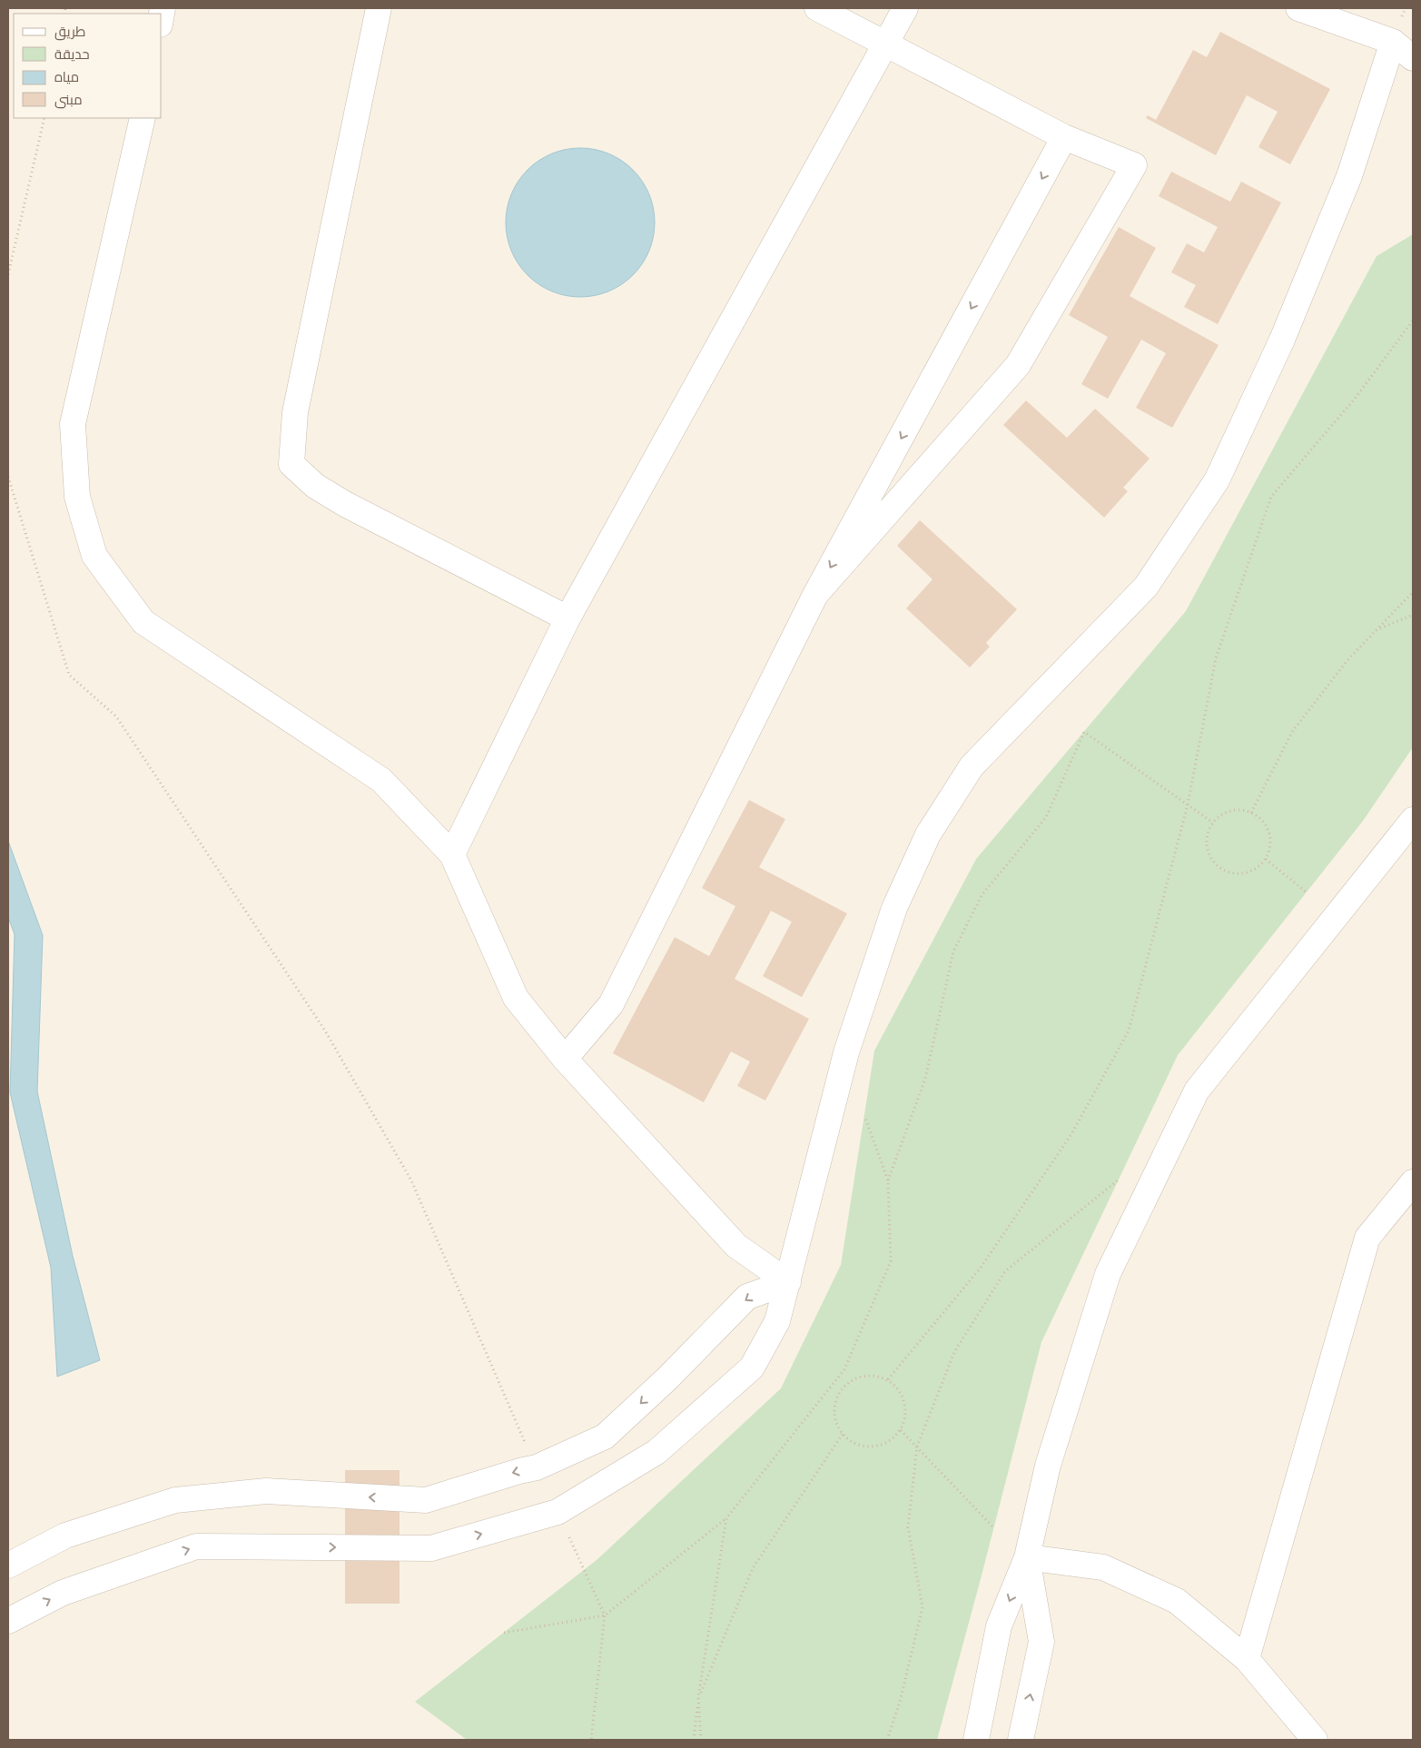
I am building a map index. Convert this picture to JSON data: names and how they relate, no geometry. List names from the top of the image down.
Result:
{
  "legend": [
    "طريق",
    "حديقة",
    "مياه",
    "مبنى"
  ]
}
